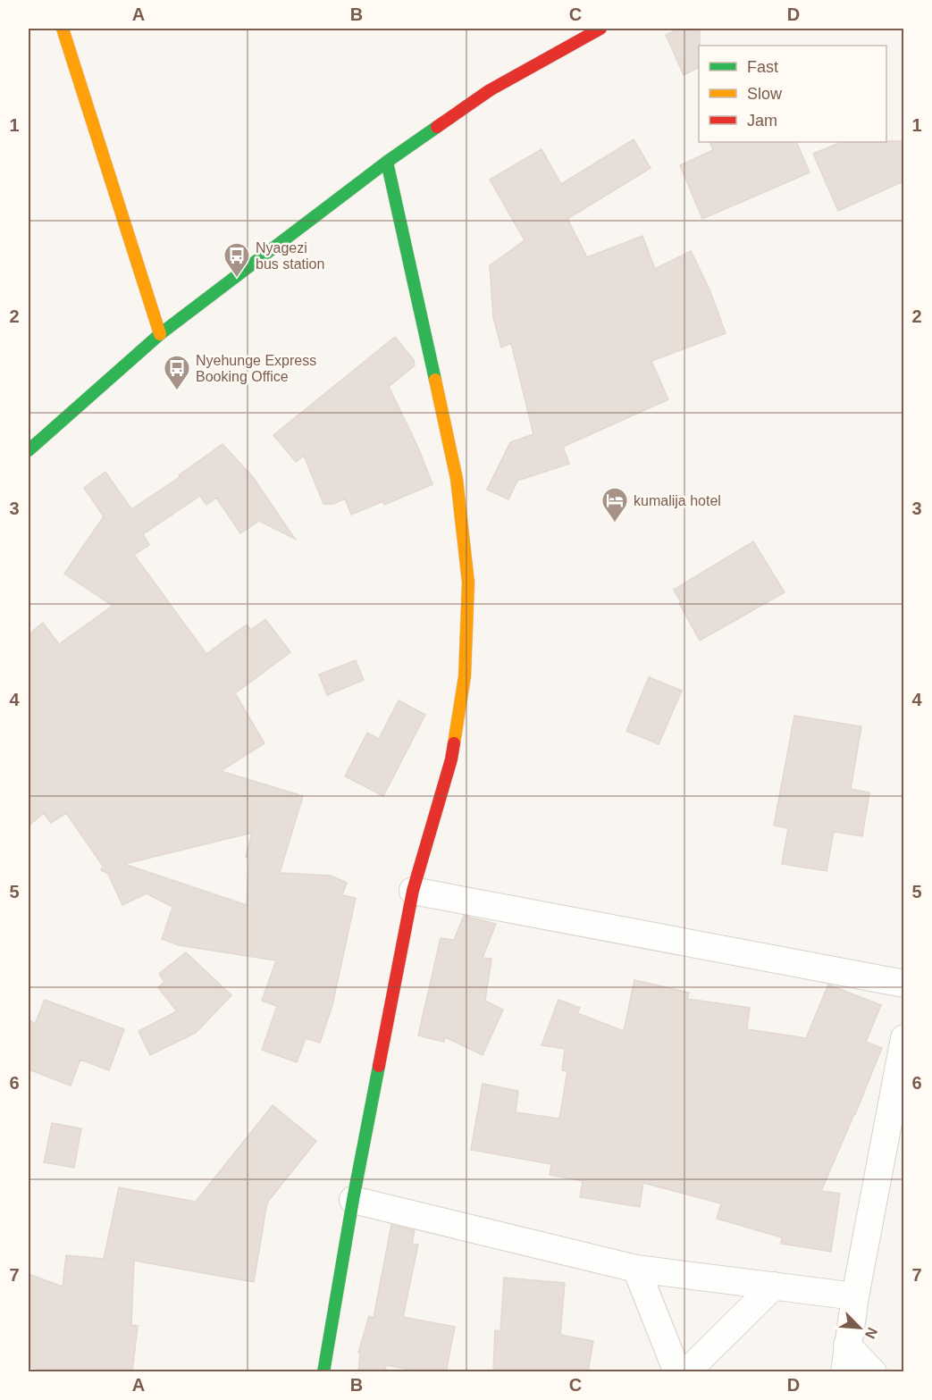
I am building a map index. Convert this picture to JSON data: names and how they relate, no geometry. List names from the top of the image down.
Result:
{
  "places": {
    "bus stop": ["Nyagezi bus station", "Nyehunge Express Booking Office"],
    "hotel": ["kumalija hotel"]
  },
  "legend": ["Fast", "Slow", "Jam"],
  "north": "bottom right",
  "grid": {
    "columns": [
      "A",
      "B",
      "C",
      "D"
    ],
    "rows": [
      "1",
      "2",
      "3",
      "4",
      "5",
      "6",
      "7"
    ]
  }
}
